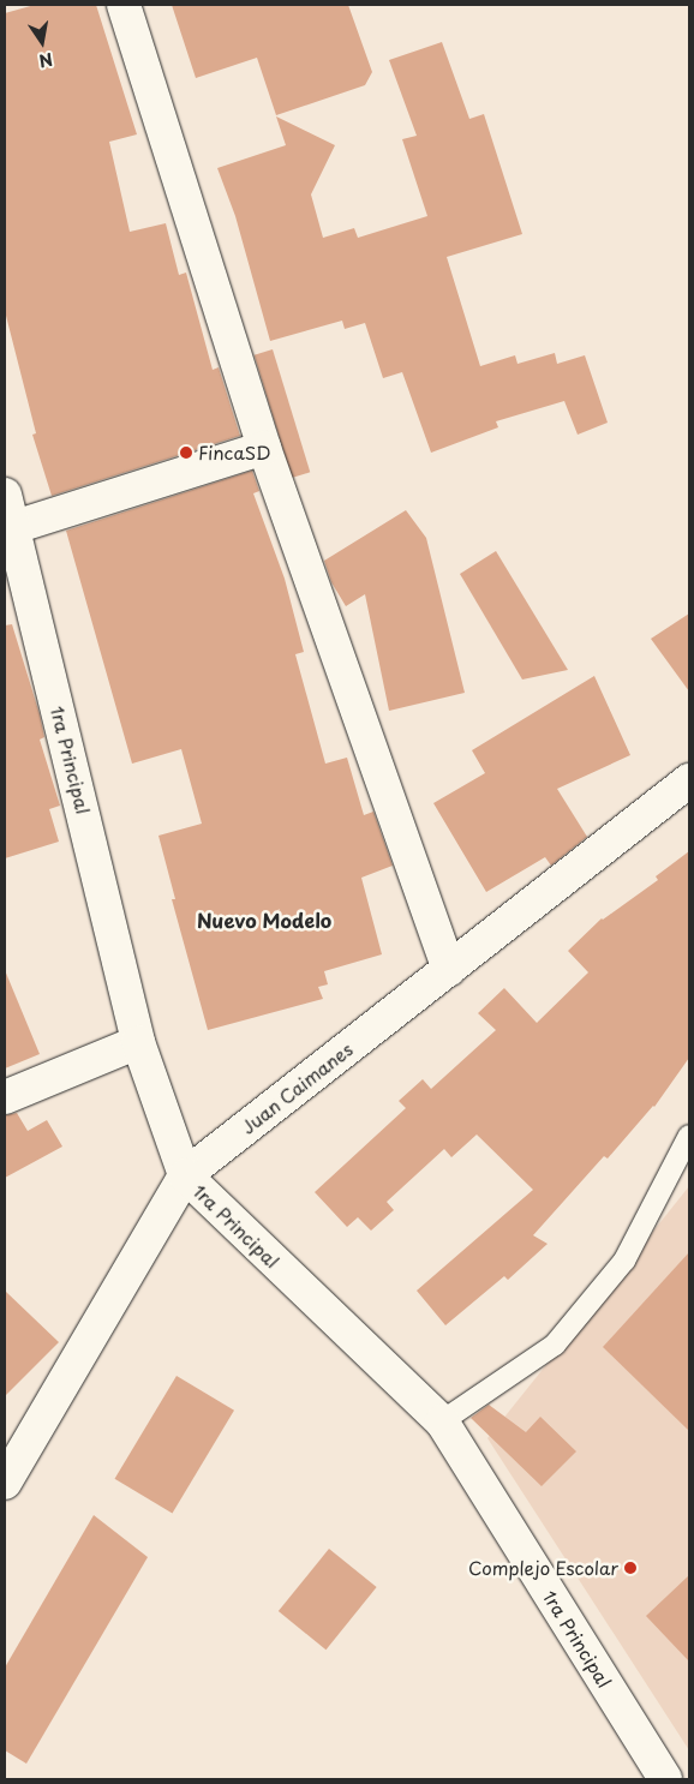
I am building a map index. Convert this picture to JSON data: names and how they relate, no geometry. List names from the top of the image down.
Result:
{
  "streets": {
    "street": ["1ra Principal", "Juan Caimanes"]
  },
  "crossings": [
    ["1ra Principal", "Juan Caimanes"]
  ],
  "districts": ["Nuevo Modelo"],
  "places": ["FincaSD", "Complejo Escolar"],
  "north": "bottom"
}
